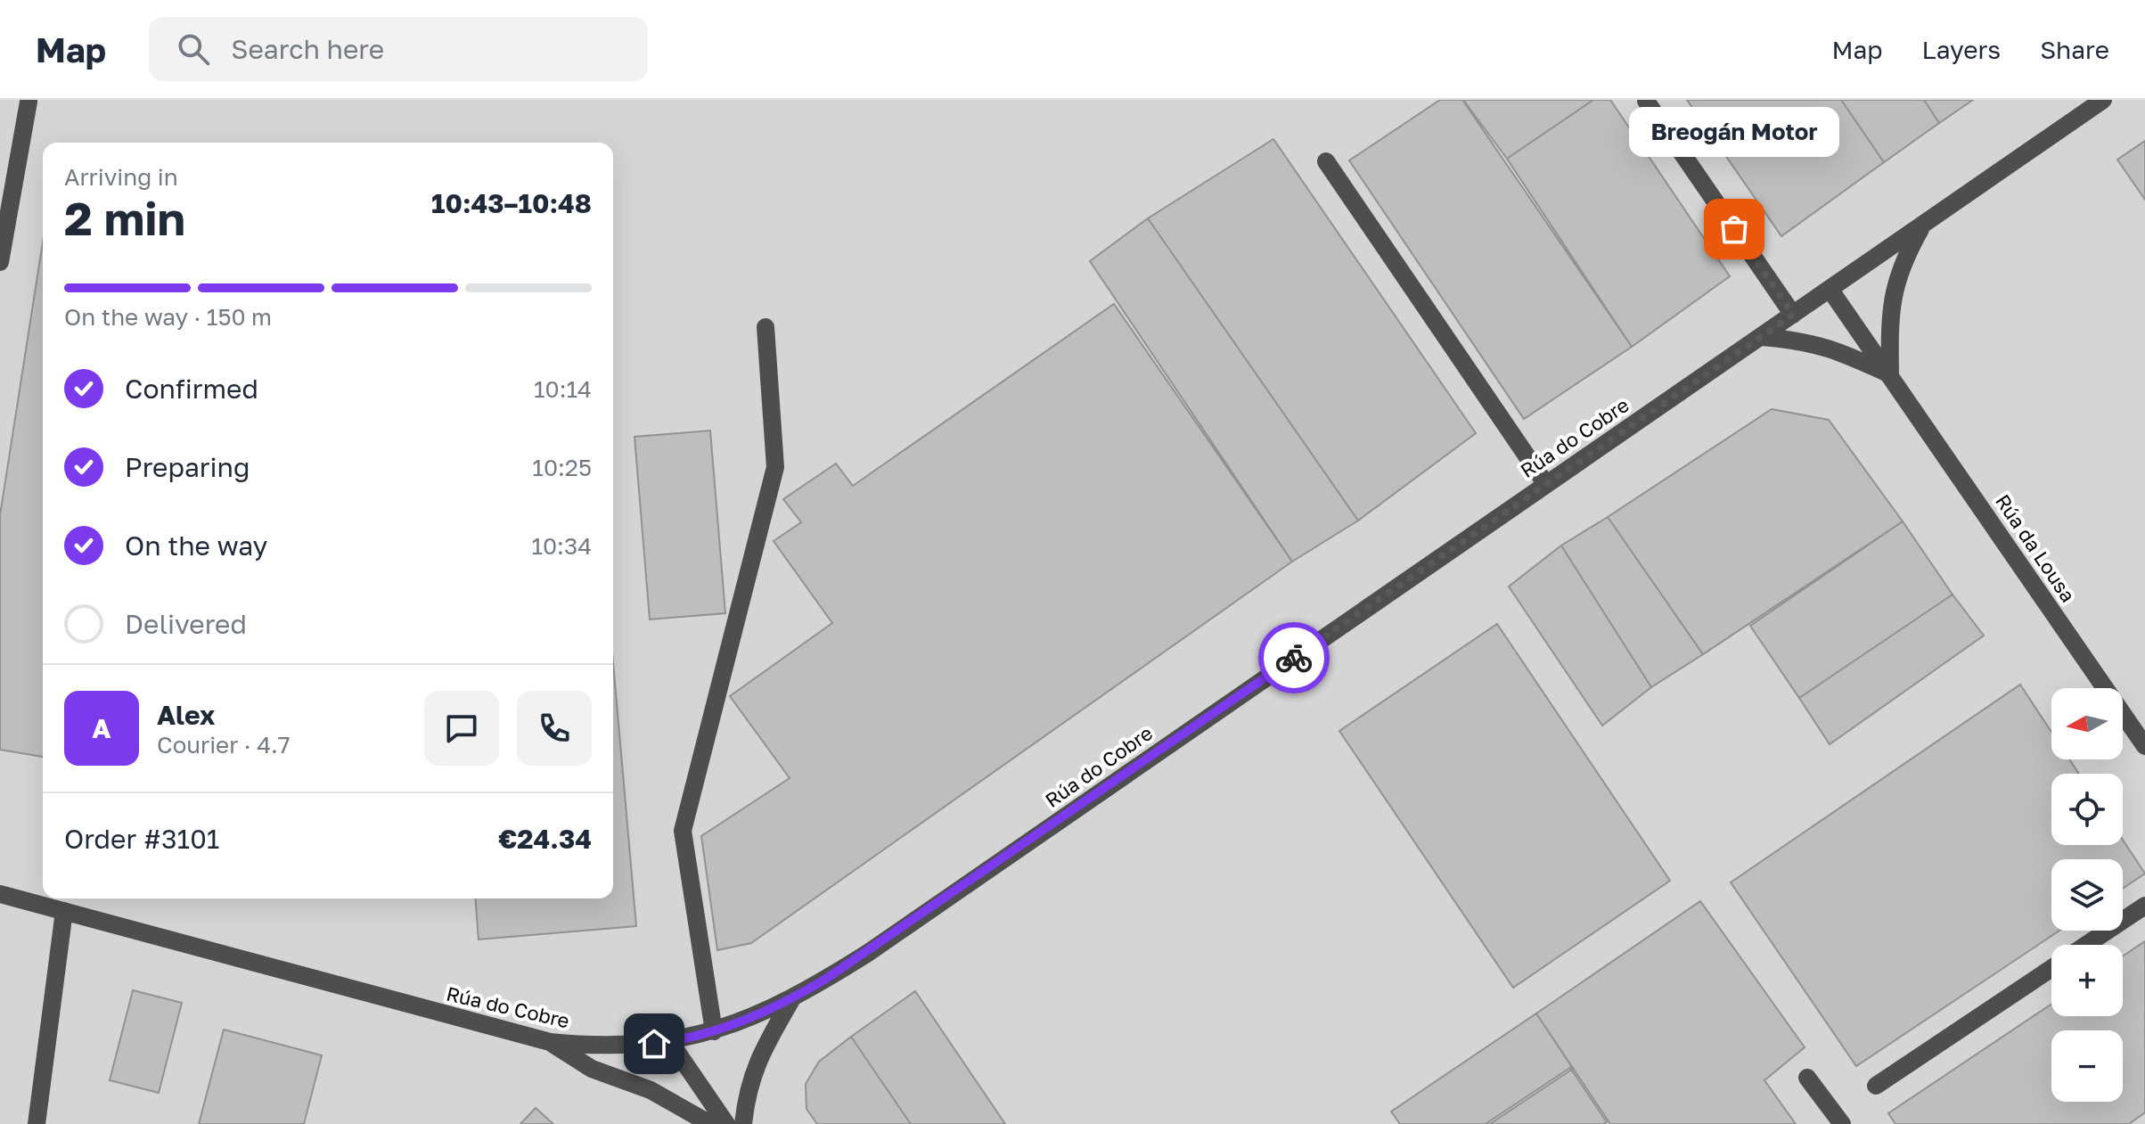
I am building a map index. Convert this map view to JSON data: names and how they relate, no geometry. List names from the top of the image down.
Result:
{
  "streets": {
    "street": ["Rúa do Cobre", "Rúa da Lousa"]
  },
  "crossings": [
    ["Rúa do Cobre", "Rúa da Lousa"]
  ],
  "places": ["Breogán Motor"],
  "north": "left",
  "page": {
    "header": "Map",
    "search": "Search here",
    "nav": ["Map", "Layers", "Share"],
    "bubble": "Breogán Motor",
    "heading": ["2 min", "Arriving in", "10:43–10:48"],
    "panel": [
      "Alex",
      "Courier · 4.7",
      "Order #3101",
      "€24.34"
    ],
    "bar": "On the way · 150 m",
    "list": [
      ["Confirmed", "10:14"],
      ["Preparing", "10:25"],
      ["On the way", "10:34"],
      "Delivered"
    ],
    "map_buttons": ["+", "−"],
    "round": "A"
  }
}
